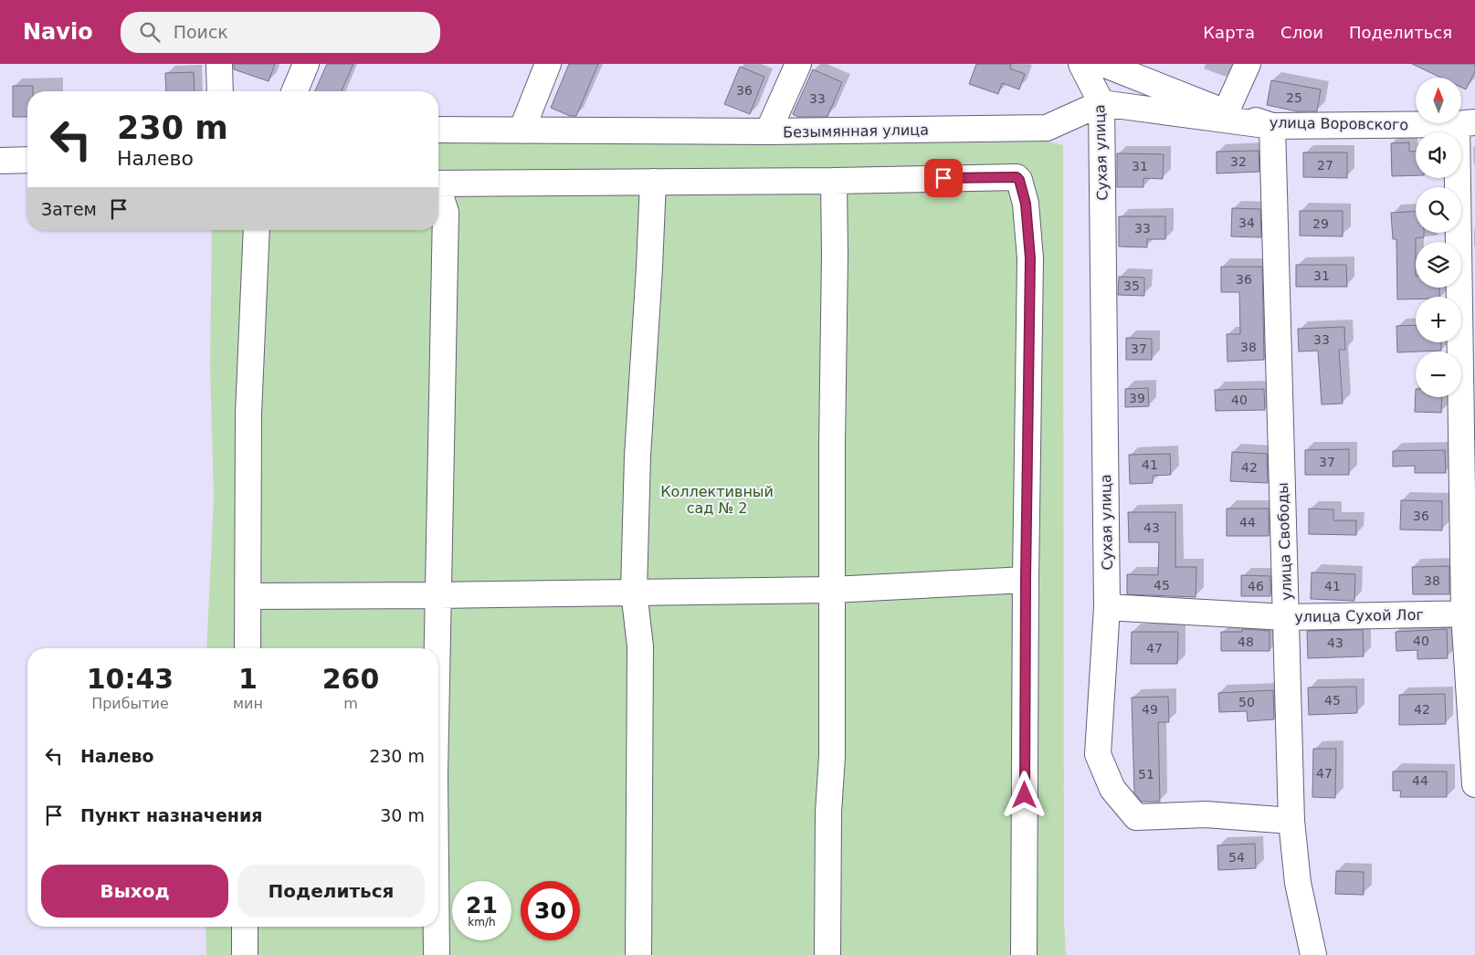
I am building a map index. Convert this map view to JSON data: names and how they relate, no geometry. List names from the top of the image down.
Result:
{
  "streets": {
    "street": [
      "улица Воровского",
      "Безымянная улица",
      "Сухая улица",
      "улица Свободы",
      "улица Сухой Лог"
    ]
  },
  "crossings": [
    ["улица Воровского", "улица Свободы"],
    ["Безымянная улица", "Сухая улица"],
    ["Сухая улица", "улица Свободы"],
    ["Сухая улица", "улица Сухой Лог"],
    ["улица Свободы", "улица Сухой Лог"]
  ],
  "parks": ["Коллективный сад № 2"],
  "house_numbers": [
    "36",
    "25",
    "33",
    "32",
    "27",
    "31",
    "34",
    "29",
    "33",
    "31",
    "36",
    "35",
    "33",
    "38",
    "37",
    "39",
    "40",
    "37",
    "41",
    "42",
    "36",
    "44",
    "43",
    "38",
    "45",
    "46",
    "41",
    "40",
    "48",
    "43",
    "47",
    "45",
    "50",
    "49",
    "42",
    "47",
    "51",
    "44",
    "54"
  ],
  "north": "top",
  "page": {
    "header": "Navio",
    "search": "Поиск",
    "nav": ["Карта", "Слои", "Поделиться"],
    "map_buttons": ["+", "−"],
    "turn": ["230 m", "Налево"],
    "then": "Затем",
    "eta": [
      "10:43",
      "Прибытие",
      "1",
      "мин",
      "260",
      "m"
    ],
    "list": [
      {
        "name": "Налево",
        "value": "230 m"
      },
      {
        "name": "Пункт назначения",
        "value": "30 m"
      }
    ],
    "buttons": ["Выход", "Поделиться"],
    "speed": "21 km/h",
    "limit": "30"
  }
}
